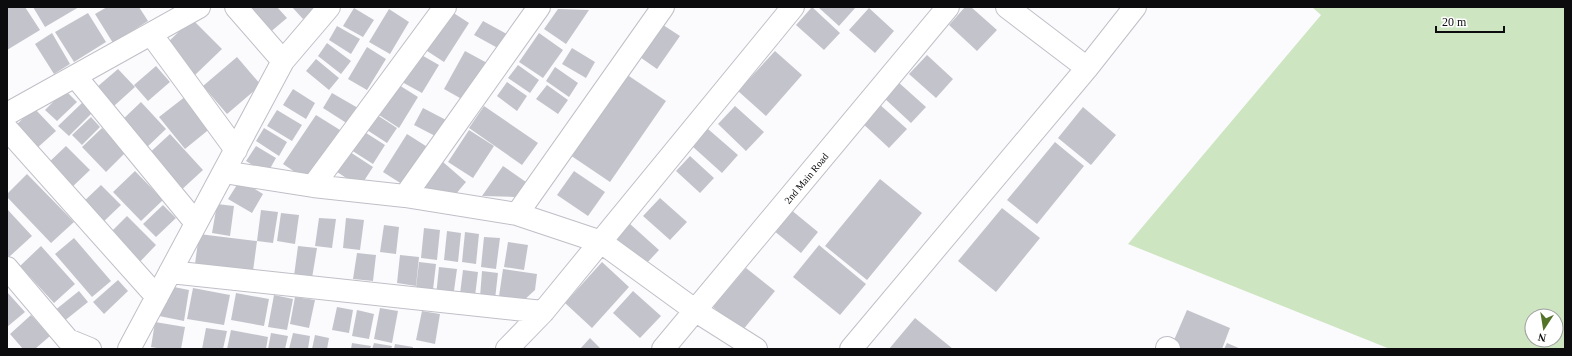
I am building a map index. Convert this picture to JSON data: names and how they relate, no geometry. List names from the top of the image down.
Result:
{
  "streets": {
    "street": ["2nd Main Road"]
  },
  "scale_bar": "20 m",
  "north": "bottom"
}
